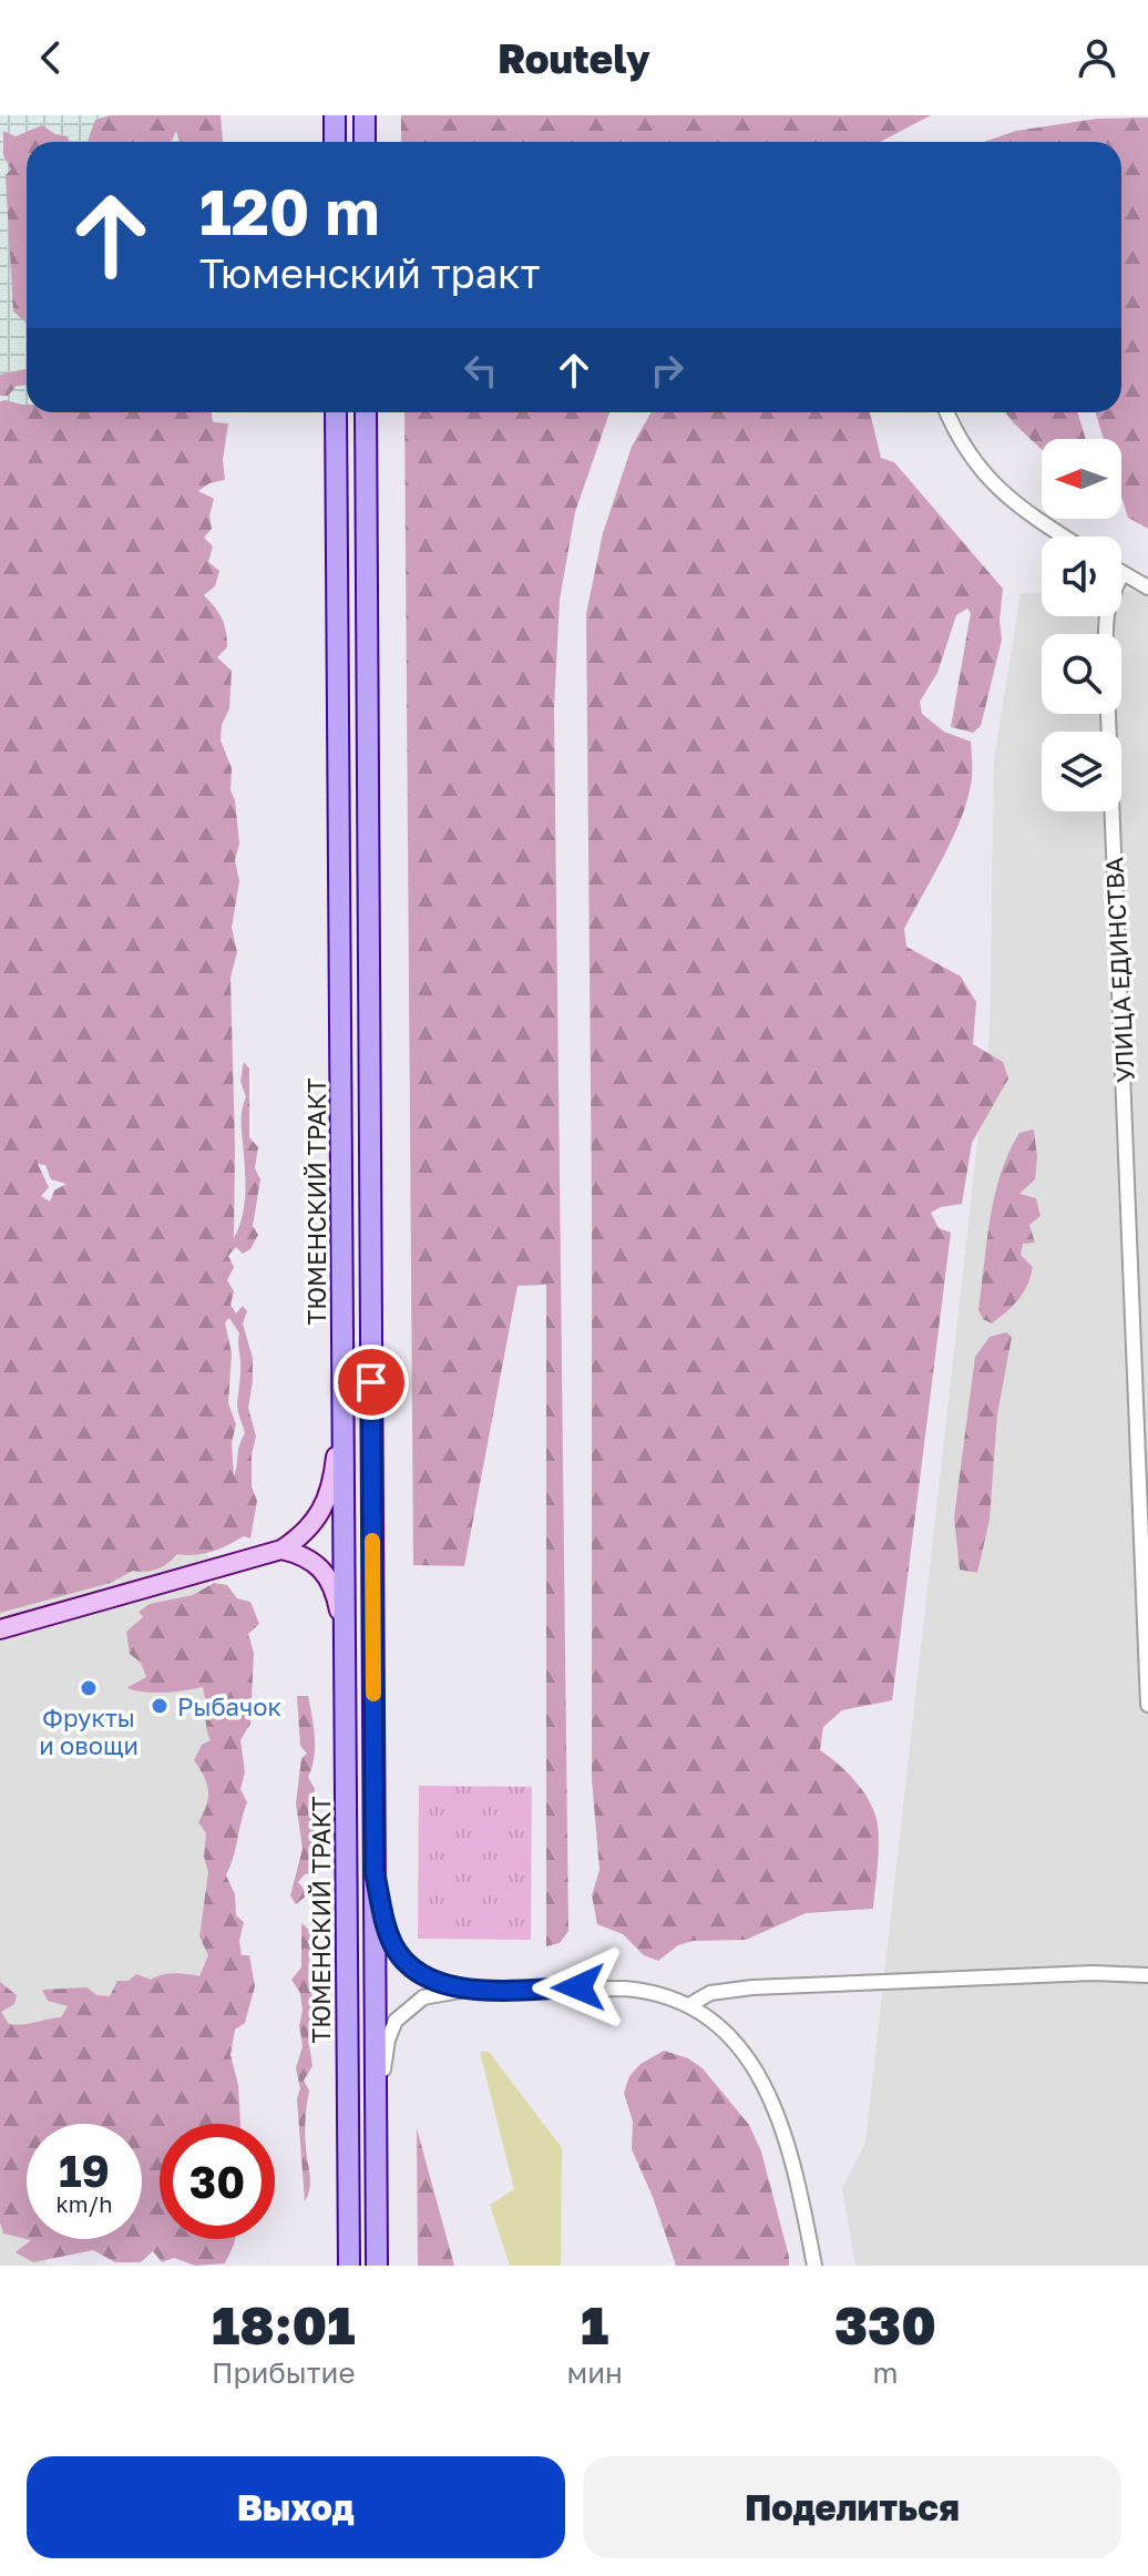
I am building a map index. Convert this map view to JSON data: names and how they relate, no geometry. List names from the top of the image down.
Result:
{
  "streets": {
    "main road": ["ТЮМЕНСКИЙ ТРАКТ"],
    "street": ["УЛИЦА ЕДИНСТВА"]
  },
  "places": ["Фрукты и овощи", "Рыбачок"],
  "north": "left",
  "page": {
    "header": "Routely",
    "turn": ["120 m", "Тюменский тракт"],
    "speed": "19 km/h",
    "limit": "30",
    "eta": [
      "18:01",
      "Прибытие",
      "1",
      "мин",
      "330",
      "m"
    ],
    "buttons": ["Выход", "Поделиться"]
  }
}
